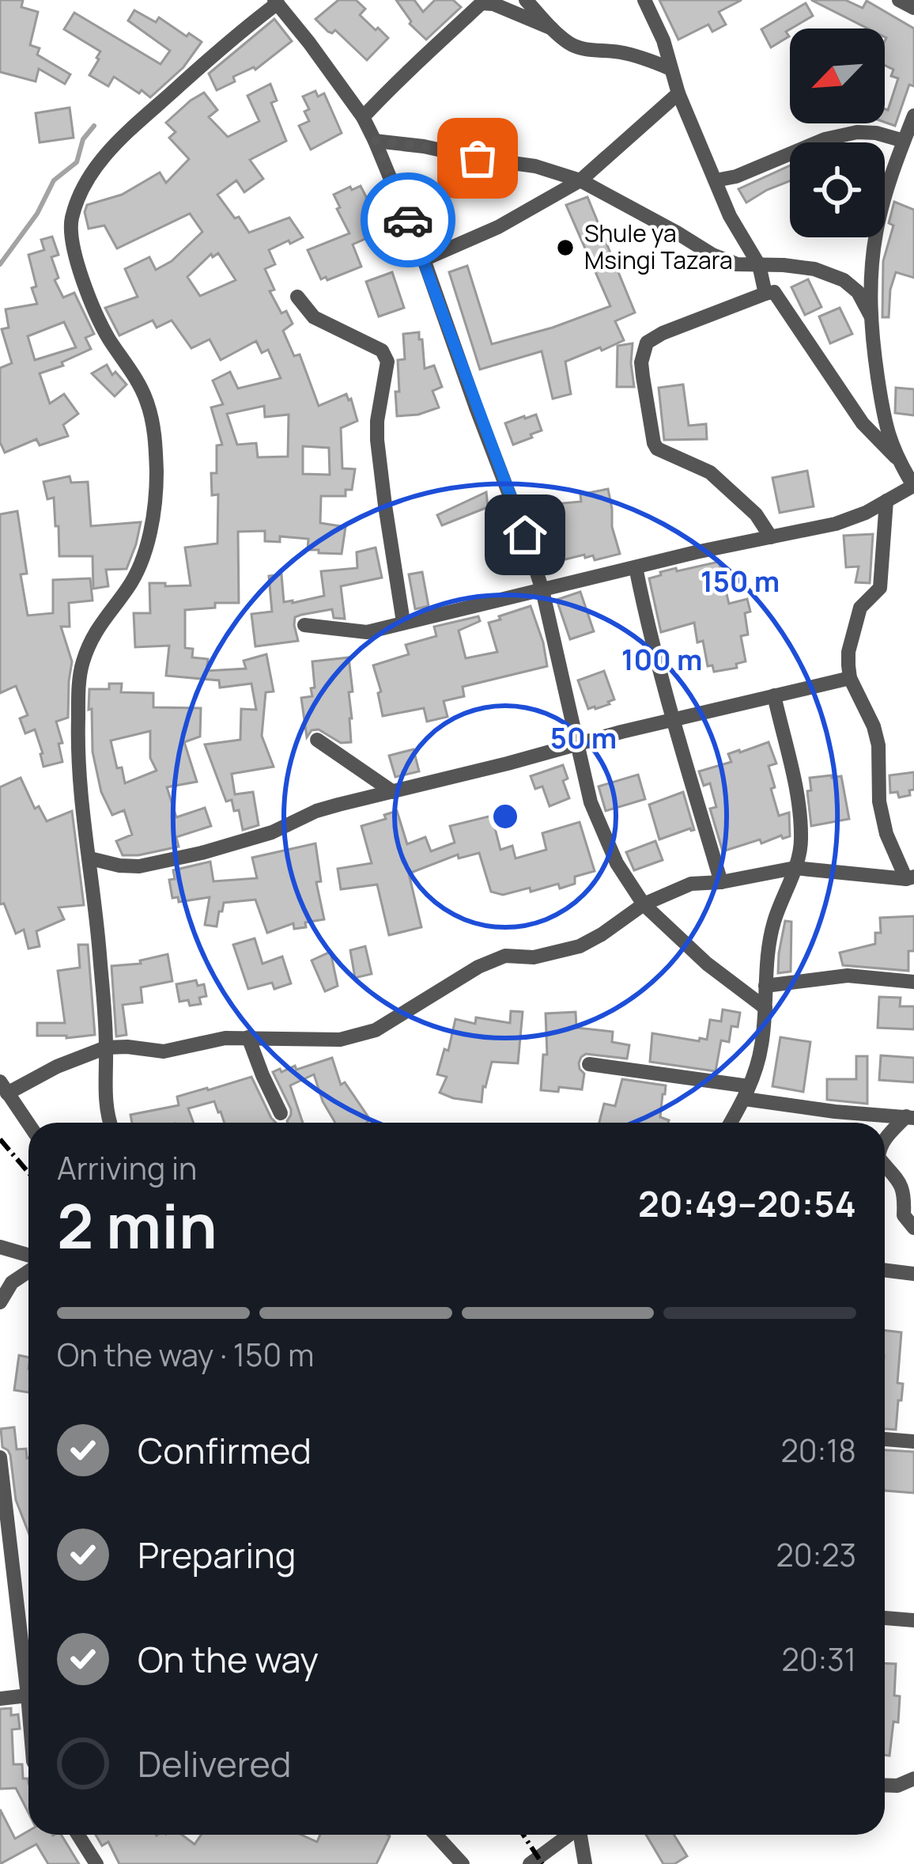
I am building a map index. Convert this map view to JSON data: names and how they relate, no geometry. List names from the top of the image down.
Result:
{
  "places": ["Shule ya Msingi Tazara"],
  "north": "bottom left",
  "page": {
    "heading": ["2 min", "Arriving in", "20:49–20:54"],
    "bar": "On the way · 150 m",
    "list": [
      ["Confirmed", "20:18"],
      ["Preparing", "20:23"],
      ["On the way", "20:31"],
      "Delivered"
    ]
  },
  "rings": ["150 m", "100 m", "50 m"]
}
